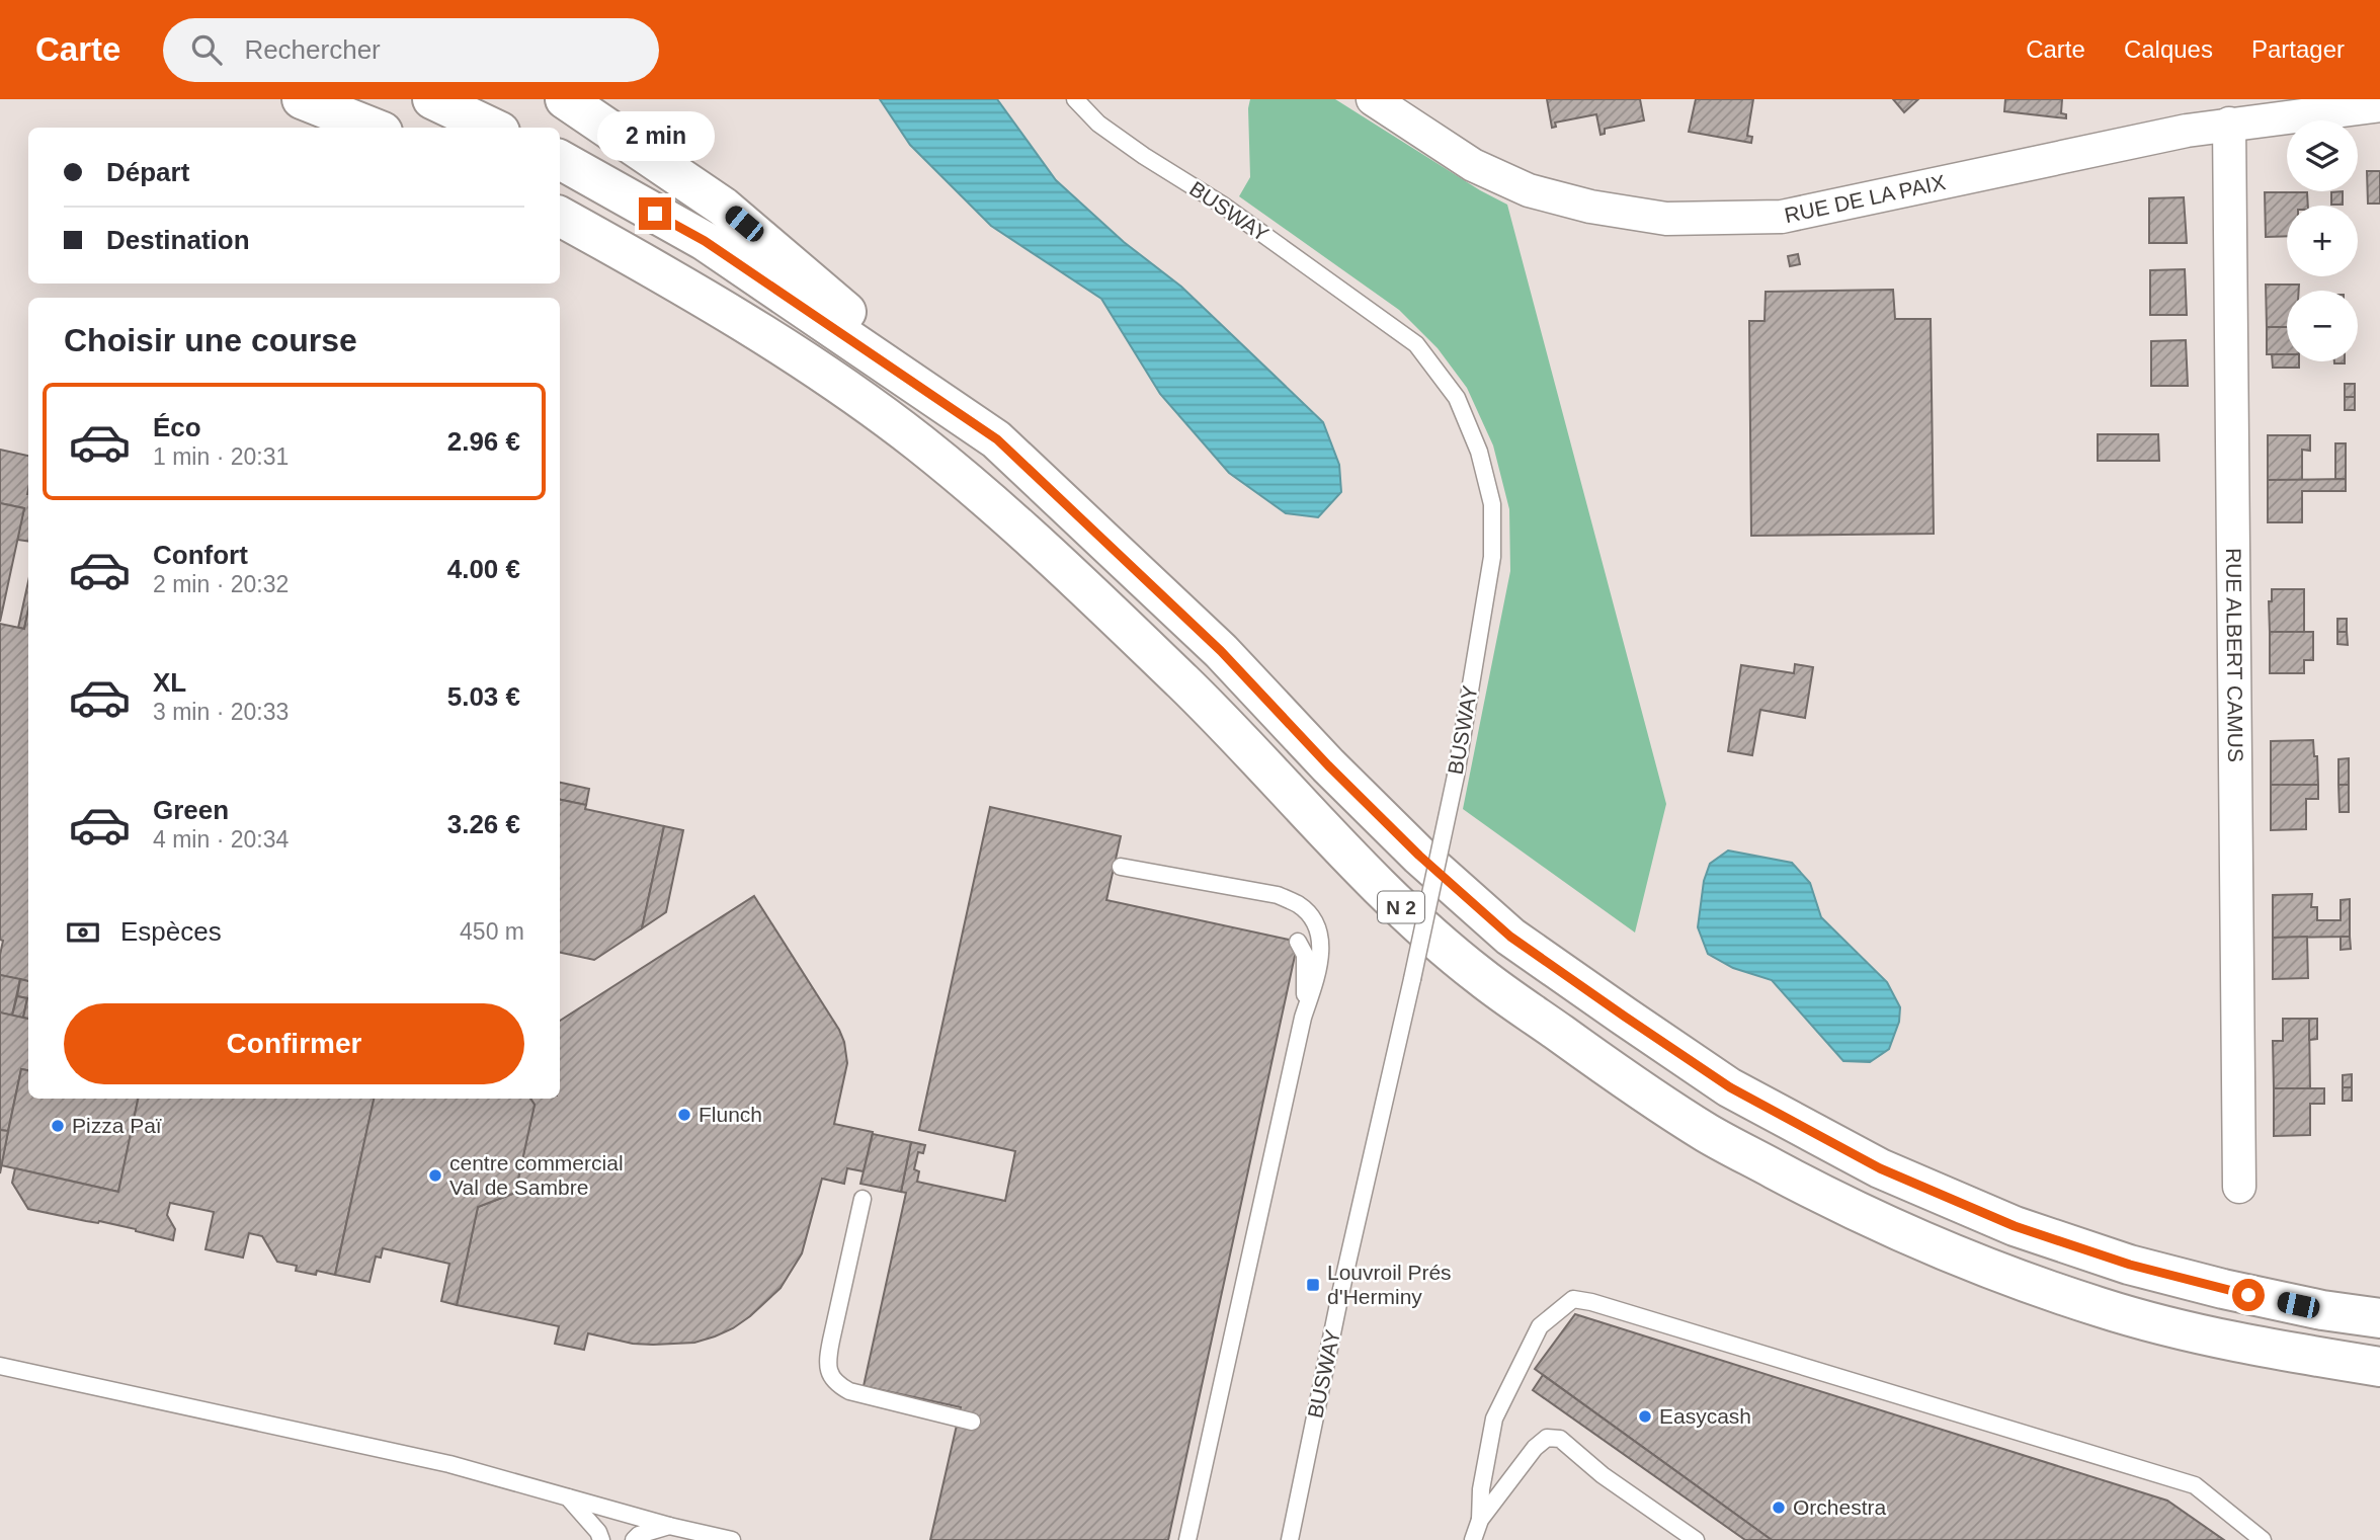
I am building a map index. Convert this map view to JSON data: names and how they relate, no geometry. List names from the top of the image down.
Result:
{
  "streets": {
    "highway": ["N 2"],
    "street": ["RUE DE LA PAIX", "RUE ALBERT CAMUS"],
    "lane": ["BUSWAY"]
  },
  "crossings": [
    ["RUE DE LA PAIX", "RUE ALBERT CAMUS"]
  ],
  "places": {
    "other": [
      "Flunch",
      "Pizza Paï",
      "centre commercial Val de Sambre",
      "Easycash",
      "Orchestra"
    ],
    "transit": ["Louvroil Prés d'Herminy"]
  },
  "page": {
    "header": "Carte",
    "search": "Rechercher",
    "nav": ["Carte", "Calques", "Partager"],
    "bubble": "2 min",
    "map_buttons": ["+", "−"],
    "banner": ["Départ", "Destination"],
    "heading": "Choisir une course",
    "list": [
      {
        "name": "Éco",
        "note": "1 min · 20:31",
        "value": "2.96 €"
      },
      {
        "name": "Confort",
        "note": "2 min · 20:32",
        "value": "4.00 €"
      },
      {
        "name": "XL",
        "note": "3 min · 20:33",
        "value": "5.03 €"
      },
      {
        "name": "Green",
        "note": "4 min · 20:34",
        "value": "3.26 €"
      }
    ],
    "pay": ["Espèces", "450 m"],
    "buttons": "Confirmer"
  }
}
